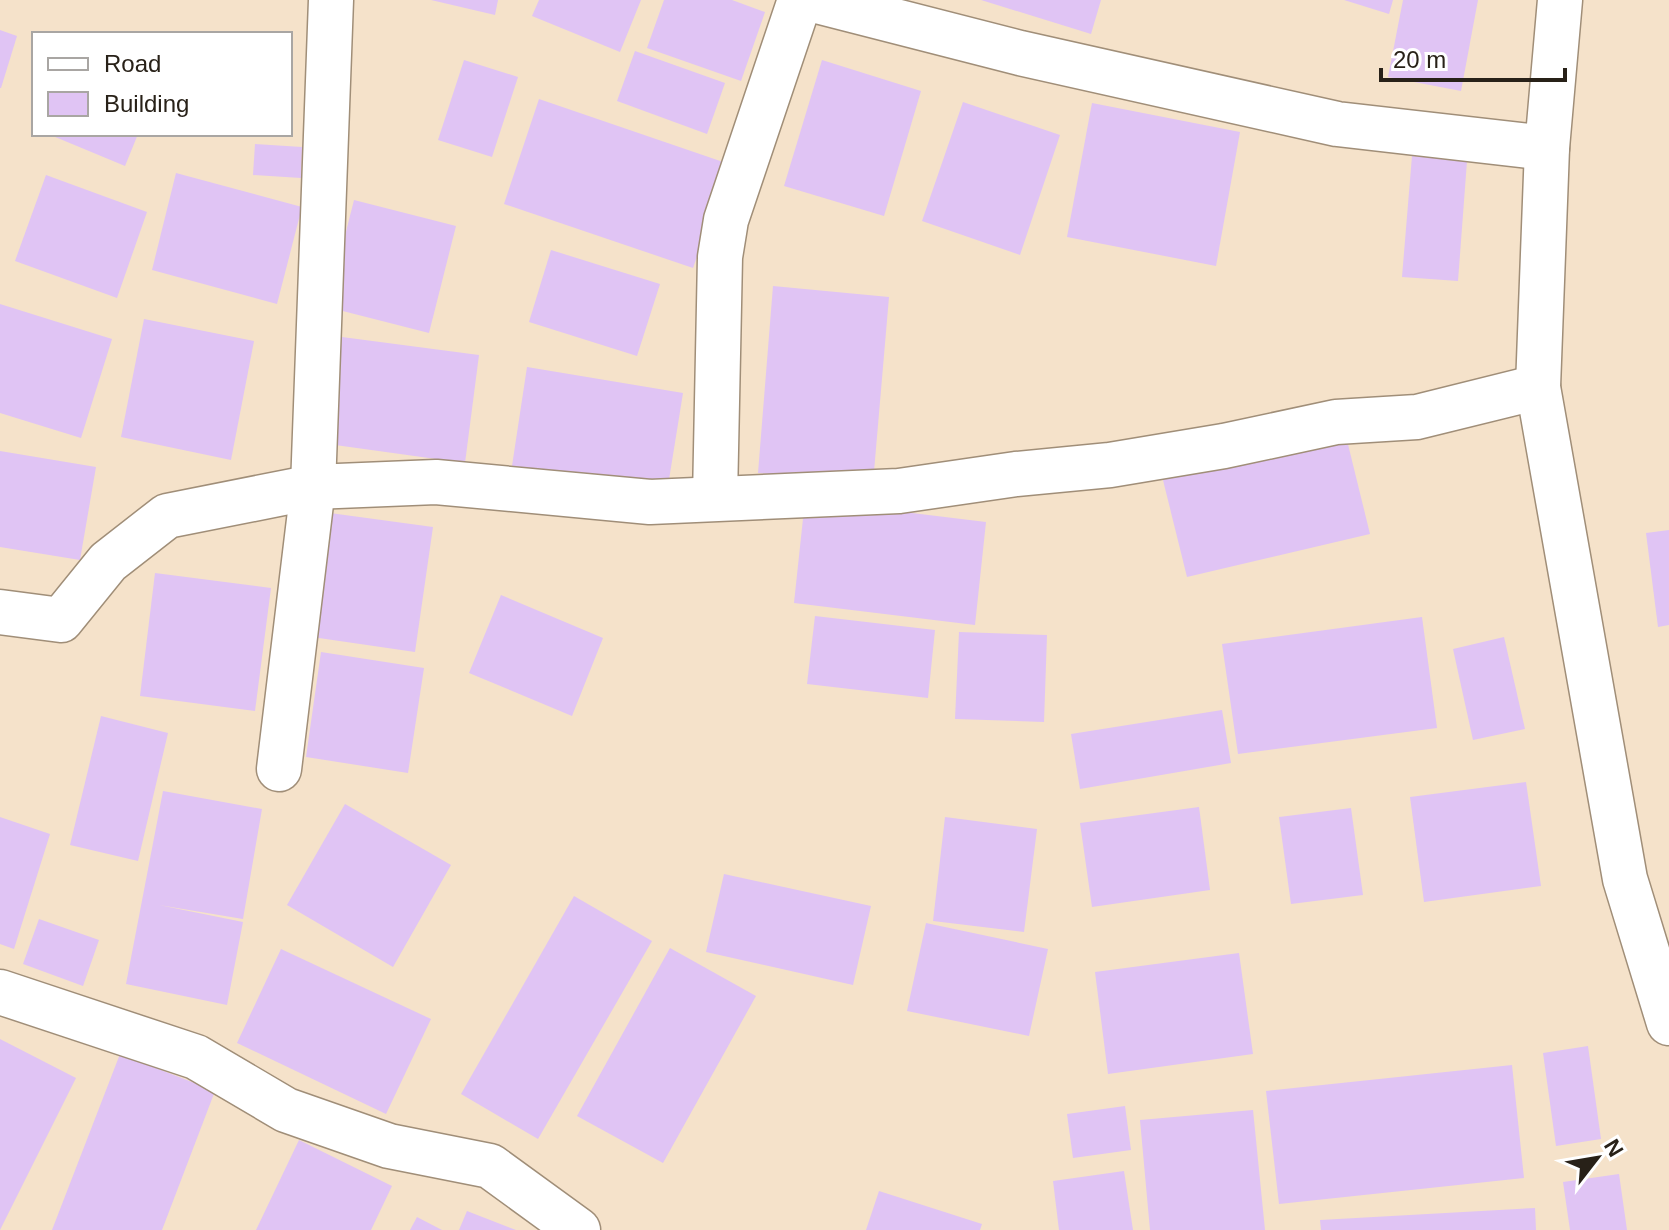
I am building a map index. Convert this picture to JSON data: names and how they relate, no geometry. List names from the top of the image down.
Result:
{
  "legend": ["Road", "Building"],
  "scale_bar": "20 m",
  "north": "top right"
}
